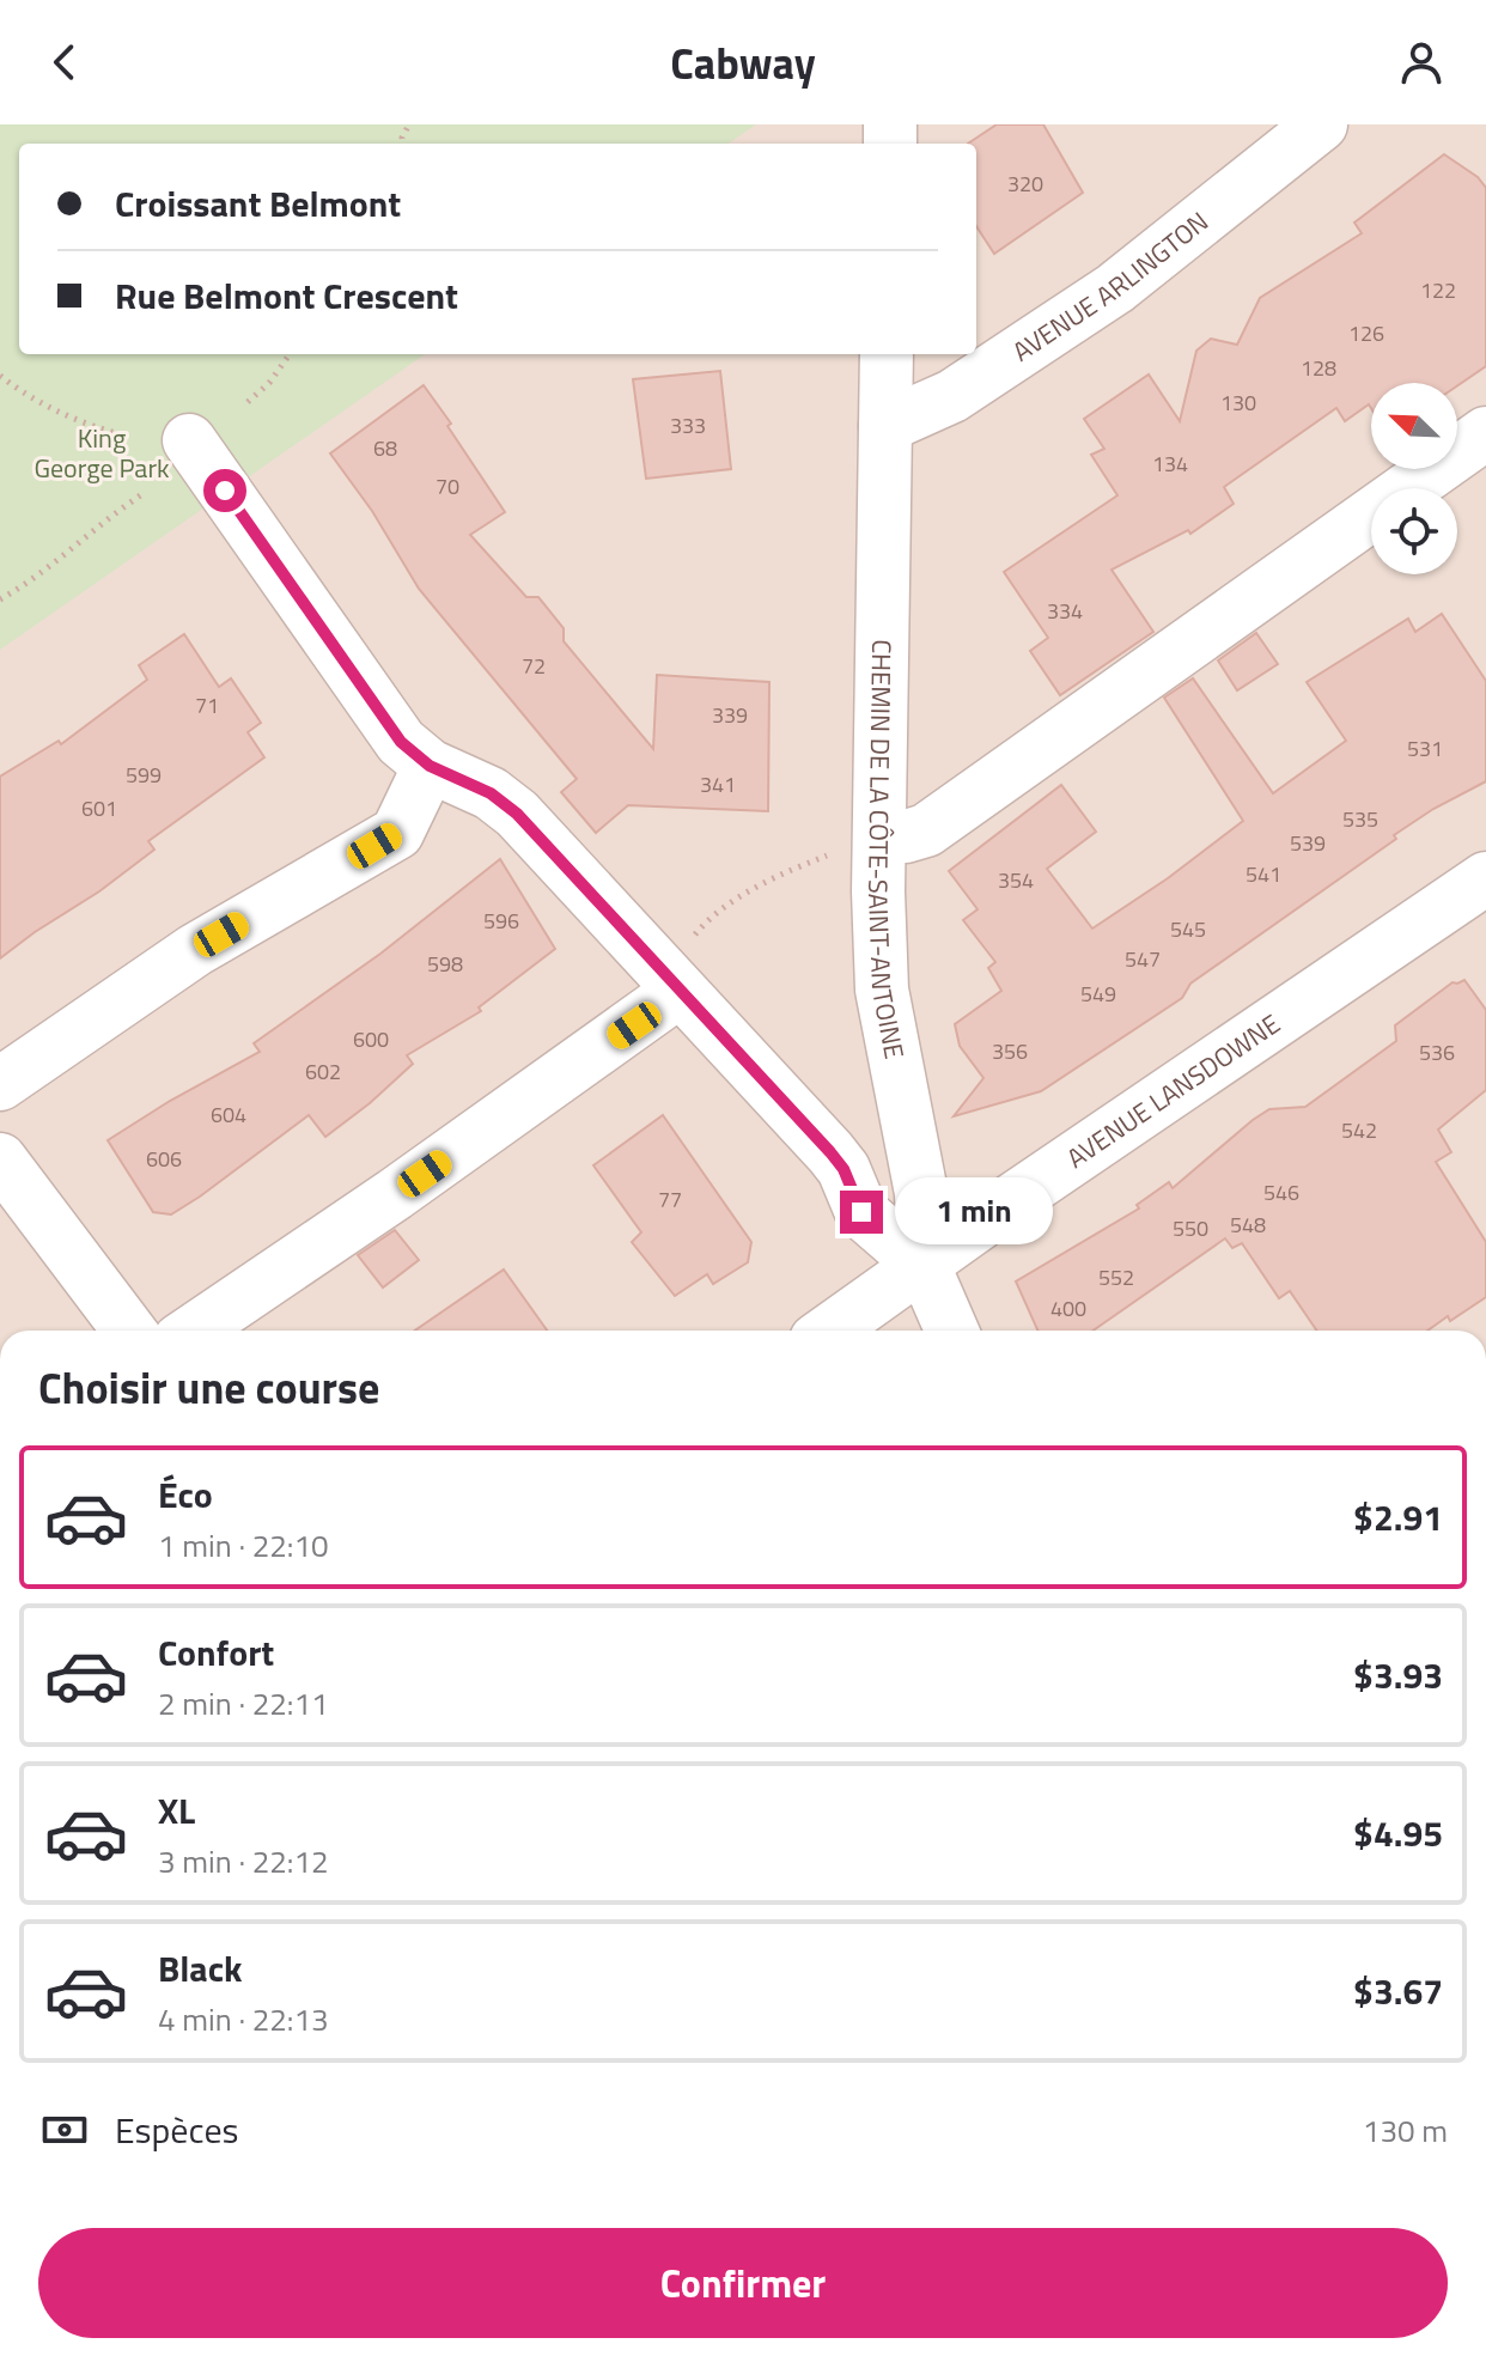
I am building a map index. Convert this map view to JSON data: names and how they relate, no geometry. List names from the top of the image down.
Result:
{
  "streets": {
    "street": ["AVENUE ARLINGTON", "CHEMIN DE LA CÔTE-SAINT-ANTOINE", "AVENUE LANSDOWNE"]
  },
  "crossings": [
    ["AVENUE ARLINGTON", "CHEMIN DE LA CÔTE-SAINT-ANTOINE"],
    ["CHEMIN DE LA CÔTE-SAINT-ANTOINE", "AVENUE LANSDOWNE"]
  ],
  "parks": ["King George Park"],
  "house_numbers": [
    "320",
    "122",
    "126",
    "128",
    "130",
    "333",
    "68",
    "134",
    "70",
    "334",
    "72",
    "71",
    "339",
    "531",
    "599",
    "341",
    "601",
    "535",
    "539",
    "541",
    "354",
    "596",
    "545",
    "547",
    "598",
    "549",
    "600",
    "356",
    "536",
    "602",
    "604",
    "542",
    "606",
    "546",
    "77",
    "548",
    "550",
    "552",
    "400"
  ],
  "north": "top left",
  "page": {
    "header": "Cabway",
    "banner": ["Croissant Belmont", "Rue Belmont Crescent"],
    "bubble": "1 min",
    "heading": "Choisir une course",
    "list": [
      {
        "name": "Éco",
        "note": "1 min · 22:10",
        "value": "$2.91"
      },
      {
        "name": "Confort",
        "note": "2 min · 22:11",
        "value": "$3.93"
      },
      {
        "name": "XL",
        "note": "3 min · 22:12",
        "value": "$4.95"
      },
      {
        "name": "Black",
        "note": "4 min · 22:13",
        "value": "$3.67"
      }
    ],
    "pay": ["Espèces", "130 m"],
    "buttons": "Confirmer"
  }
}
